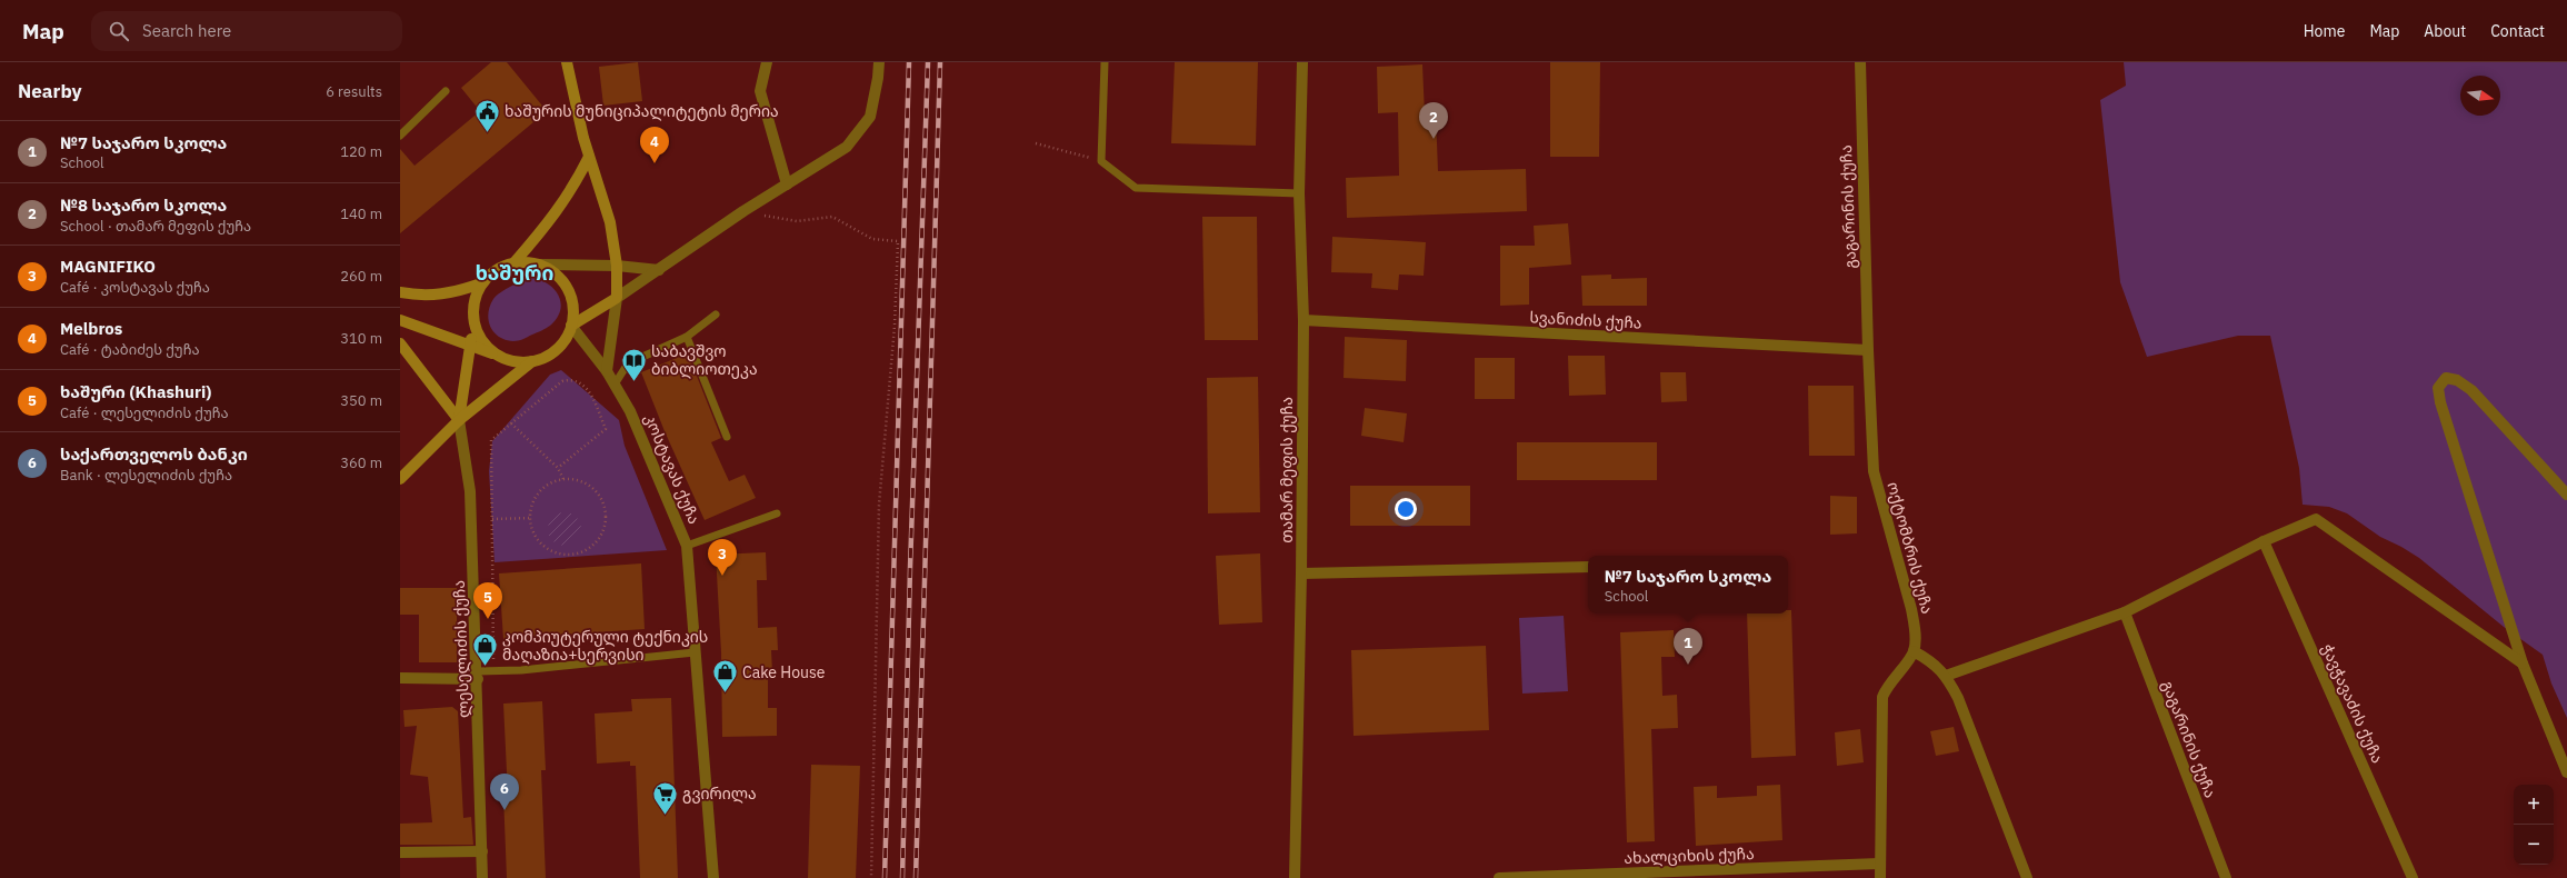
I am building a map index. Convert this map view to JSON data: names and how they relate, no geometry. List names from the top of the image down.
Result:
{
  "streets": {
    "street": [
      "გაგარინის ქუჩა",
      "სვანიძის ქუჩა",
      "კოსტავას ქუჩა",
      "თამარ მეფის ქუჩა",
      "ოქტომბრის ქუჩა",
      "ლესელიძის ქუჩა",
      "ჭავჭავაძის ქუჩა",
      "ახალციხის ქუჩა"
    ]
  },
  "crossings": [
    ["გაგარინის ქუჩა", "სვანიძის ქუჩა"],
    ["გაგარინის ქუჩა", "ოქტომბრის ქუჩა"],
    ["სვანიძის ქუჩა", "თამარ მეფის ქუჩა"],
    ["სვანიძის ქუჩა", "ოქტომბრის ქუჩა"]
  ],
  "districts": ["ხაშური"],
  "places": {
    "public building": ["ხაშურის მუნიციპალიტეტის მერია"],
    "library": ["საბავშვო ბიბლიოთეკა"],
    "shop": ["კომპიუტერული ტექნიკის მაღაზია+სერვისი", "Cake House"],
    "supermarket": ["გვირილა"]
  },
  "north": "right",
  "page": {
    "header": "Map",
    "search": "Search here",
    "nav": [
      "Home",
      "Map",
      "About",
      "Contact"
    ],
    "heading": ["Nearby", "6 results"],
    "pins": [
      "2",
      "4",
      "3",
      "5",
      "1",
      "6"
    ],
    "list": [
      {
        "mark": "1",
        "name": "№7 საჯარო სკოლა",
        "note": "School",
        "value": "120 m"
      },
      {
        "mark": "2",
        "name": "№8 საჯარო სკოლა",
        "note": "School · თამარ მეფის ქუჩა",
        "value": "140 m"
      },
      {
        "mark": "3",
        "name": "MAGNIFIKO",
        "note": "Café · კოსტავას ქუჩა",
        "value": "260 m"
      },
      {
        "mark": "4",
        "name": "Melbros",
        "note": "Café · ტაბიძეს ქუჩა",
        "value": "310 m"
      },
      {
        "mark": "5",
        "name": "ხაშური (Khashuri)",
        "note": "Café · ლესელიძის ქუჩა",
        "value": "350 m"
      },
      {
        "mark": "6",
        "name": "საქართველოს ბანკი",
        "note": "Bank · ლესელიძის ქუჩა",
        "value": "360 m"
      }
    ],
    "popup": ["№7 საჯარო სკოლა", "School"],
    "map_buttons": ["+", "−"]
  }
}
